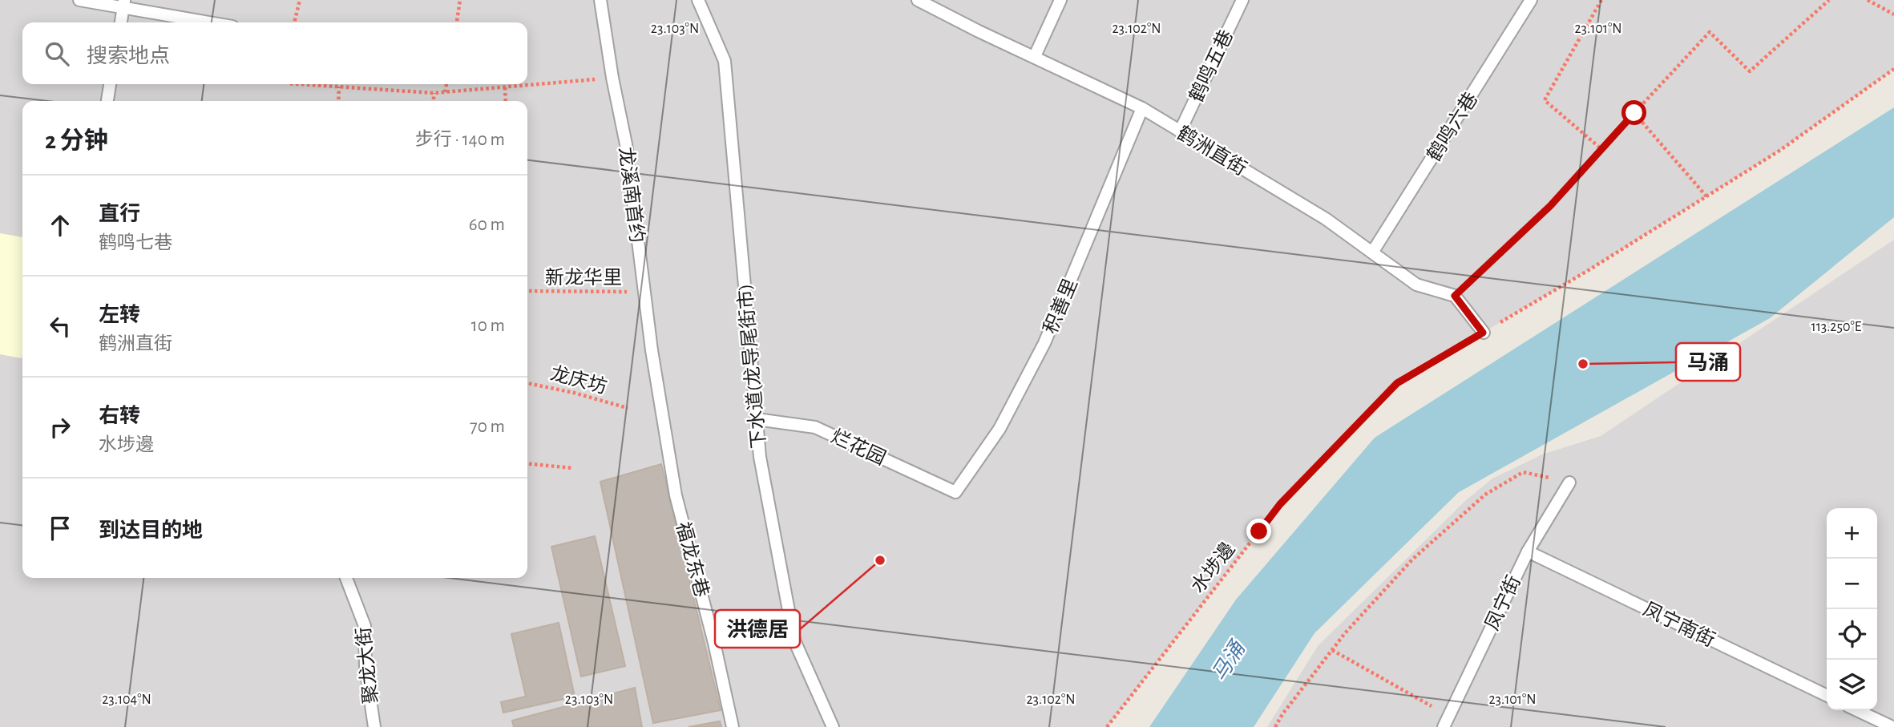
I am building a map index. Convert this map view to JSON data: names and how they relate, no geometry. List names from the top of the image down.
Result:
{
  "streets": {
    "lane": [
      "鹤鸣五巷",
      "鹤鸣六巷",
      "鹤洲直街",
      "龙溪南首约",
      "积善里",
      "下水道(龙导尾街市)",
      "烂花园",
      "福龙东巷",
      "凤宁街",
      "凤宁南街",
      "聚龙大街"
    ],
    "path": ["新龙华里", "龙庆坊", "水埗邊"]
  },
  "crossings": [
    ["鹤鸣五巷", "鹤洲直街"],
    ["鹤鸣六巷", "鹤洲直街"],
    ["鹤洲直街", "积善里"],
    ["龙溪南首约", "新龙华里"],
    ["龙溪南首约", "福龙东巷"],
    ["积善里", "烂花园"],
    ["下水道(龙导尾街市)", "烂花园"],
    ["凤宁街", "凤宁南街"]
  ],
  "water": ["马涌"],
  "places": ["马涌", "洪德居"],
  "page": {
    "search": "搜索地点",
    "heading": ["2 分钟", "步行 · 140 m"],
    "list": [
      ["直行", "鹤鸣七巷", "60 m"],
      ["左转", "鹤洲直街", "10 m"],
      ["右转", "水埗邊", "70 m"],
      "到达目的地"
    ],
    "map_buttons": ["+", "−"]
  },
  "coordinates": [
    "23.103°N",
    "23.102°N",
    "23.101°N",
    "113.250°E",
    "23.104°N"
  ]
}
